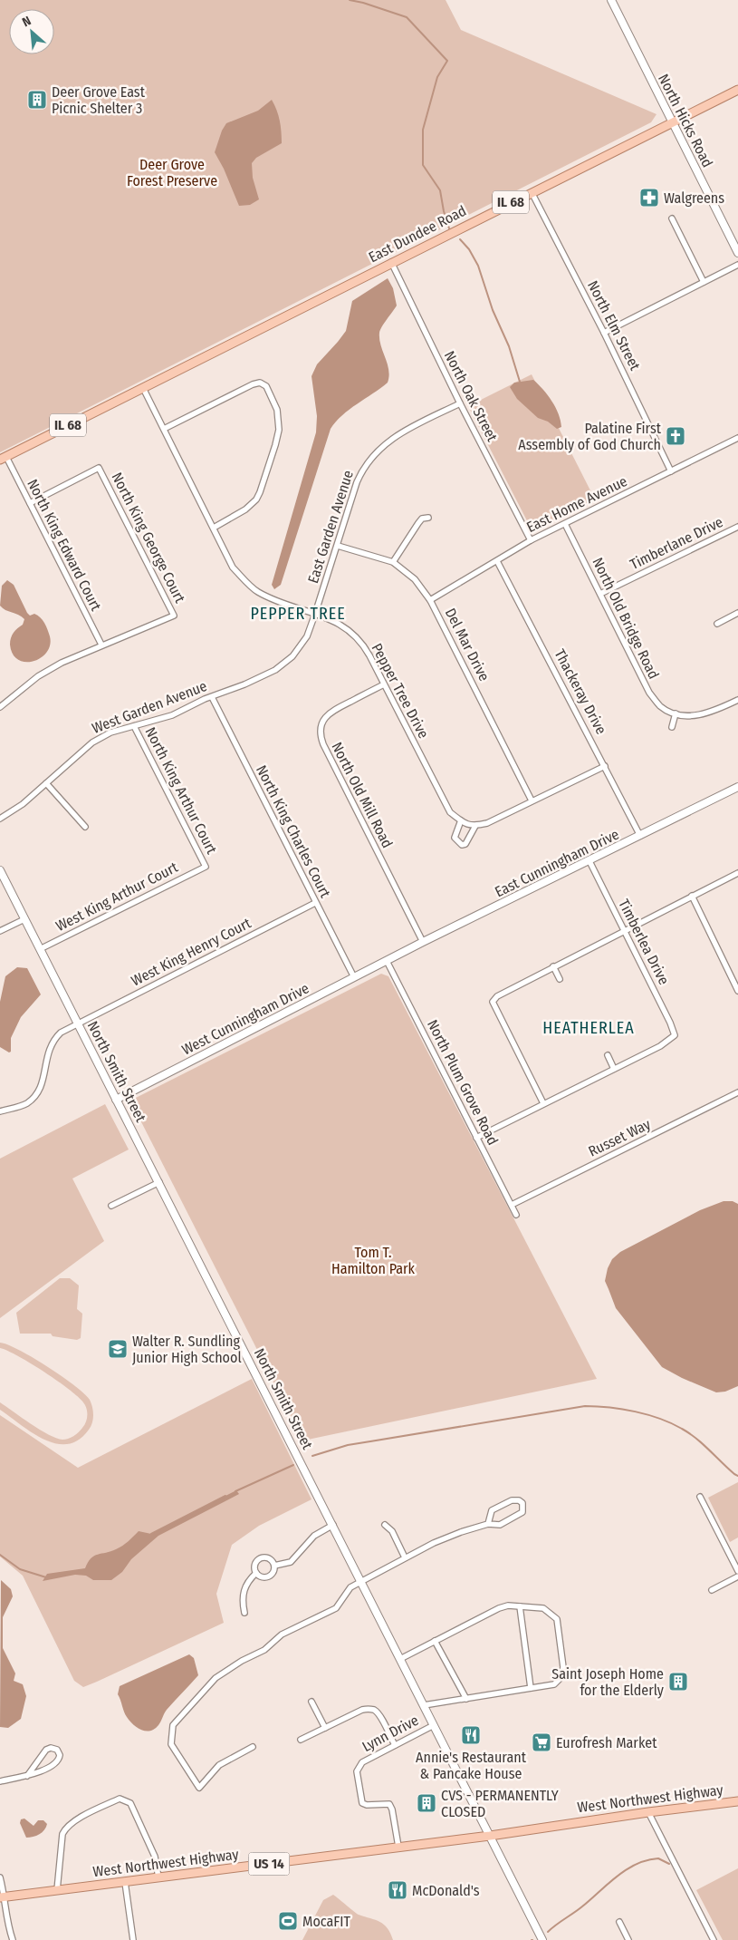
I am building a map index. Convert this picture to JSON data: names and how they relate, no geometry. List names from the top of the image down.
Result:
{
  "streets": {
    "main road": [
      "IL 68",
      "East Dundee Road",
      "West Northwest Highway",
      "US 14"
    ],
    "street": [
      "North Hicks Road",
      "North Elm Street",
      "North Oak Street",
      "East Home Avenue",
      "East Garden Avenue",
      "North King George Court",
      "Timberlane Drive",
      "North King Edward Court",
      "North Old Bridge Road",
      "Del Mar Drive",
      "Pepper Tree Drive",
      "Thackeray Drive",
      "West Garden Avenue",
      "North King Arthur Court",
      "North Old Mill Road",
      "North King Charles Court",
      "East Cunningham Drive",
      "West King Arthur Court",
      "Timberlea Drive",
      "West King Henry Court",
      "West Cunningham Drive",
      "North Smith Street",
      "North Plum Grove Road",
      "Russet Way",
      "Lynn Drive"
    ]
  },
  "crossings": [
    ["North Hicks Road", "East Dundee Road"],
    ["East Dundee Road", "North Elm Street"],
    ["East Dundee Road", "North Oak Street"],
    ["East Dundee Road", "North King Edward Court"],
    ["East Dundee Road", "Pepper Tree Drive"],
    ["North Elm Street", "East Home Avenue"],
    ["North Oak Street", "East Home Avenue"],
    ["North Oak Street", "East Garden Avenue"],
    ["East Home Avenue", "North Old Bridge Road"],
    ["East Home Avenue", "Del Mar Drive"],
    ["East Home Avenue", "Thackeray Drive"],
    ["East Garden Avenue", "Del Mar Drive"],
    ["East Garden Avenue", "Pepper Tree Drive"],
    ["East Garden Avenue", "West Garden Avenue"],
    ["North King George Court", "North King Edward Court"],
    ["Timberlane Drive", "North Old Bridge Road"],
    ["Pepper Tree Drive", "North Old Mill Road"],
    ["Thackeray Drive", "East Cunningham Drive"],
    ["West Garden Avenue", "North King Arthur Court"],
    ["West Garden Avenue", "North King Charles Court"],
    ["North King Arthur Court", "West King Arthur Court"],
    ["North Old Mill Road", "East Cunningham Drive"],
    ["North King Charles Court", "West King Henry Court"],
    ["North King Charles Court", "West Cunningham Drive"],
    ["East Cunningham Drive", "Timberlea Drive"],
    ["East Cunningham Drive", "West Cunningham Drive"],
    ["East Cunningham Drive", "North Plum Grove Road"],
    ["West King Arthur Court", "North Smith Street"],
    ["West King Henry Court", "North Smith Street"],
    ["West Cunningham Drive", "North Smith Street"],
    ["West Cunningham Drive", "North Plum Grove Road"],
    ["North Smith Street", "Lynn Drive"],
    ["North Smith Street", "West Northwest Highway"],
    ["North Plum Grove Road", "Russet Way"],
    ["Lynn Drive", "West Northwest Highway"]
  ],
  "districts": ["PEPPER TREE", "HEATHERLEA"],
  "parks": ["Deer Grove Forest Preserve", "Tom T. Hamilton Park"],
  "places": {
    "building": ["Deer Grove East Picnic Shelter 3", "Saint Joseph Home for the Elderly", "CVS - PERMANENTLY CLOSED"],
    "pharmacy": ["Walgreens"],
    "church": ["Palatine First Assembly of God Church"],
    "school or university": ["Walter R. Sundling Junior High School"],
    "restaurant": ["Annie's Restaurant & Pancake House", "McDonald's"],
    "supermarket": ["Eurofresh Market"],
    "sports": ["MocaFIT"]
  },
  "north": "top left"
}
